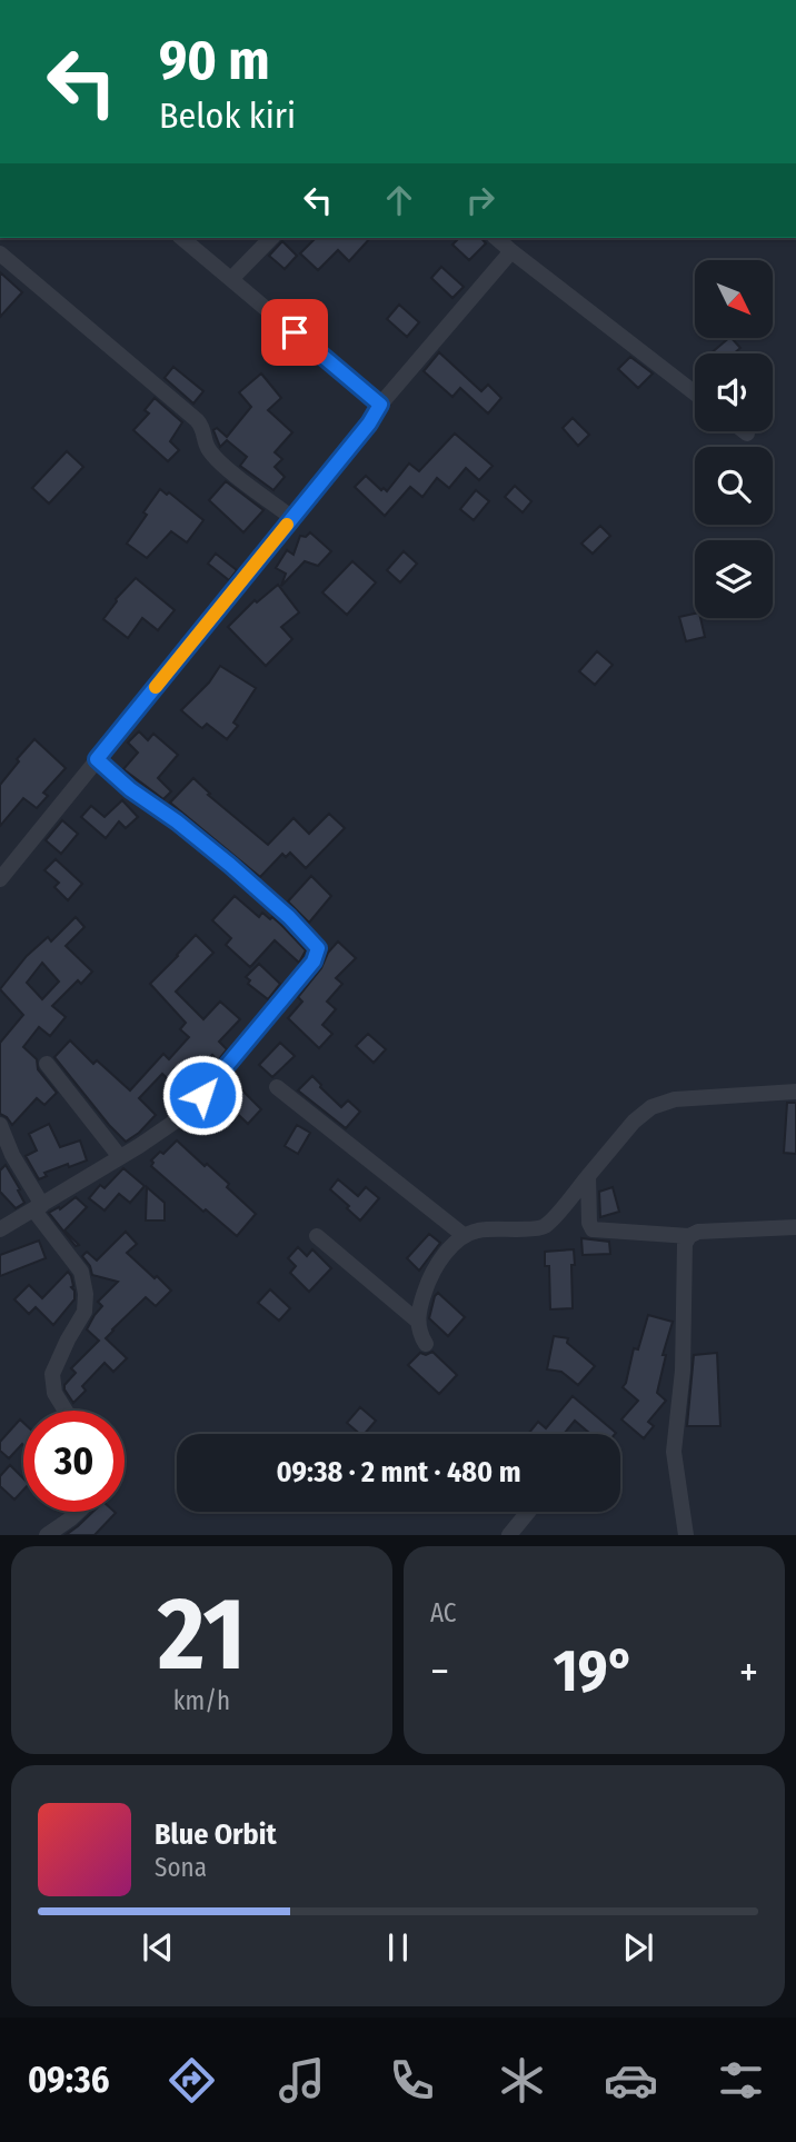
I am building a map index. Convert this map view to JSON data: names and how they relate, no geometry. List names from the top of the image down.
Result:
{
  "north": "bottom right",
  "page": {
    "turn": ["90 m", "Belok kiri"],
    "limit": "30",
    "trip": "09:38 · 2 mnt · 480 m",
    "tile": [
      ["21", "km/h"],
      "AC"
    ],
    "heat": ["−", "19°", "+"],
    "song": ["Blue Orbit", "Sona"],
    "tabs": "09:36"
  }
}
